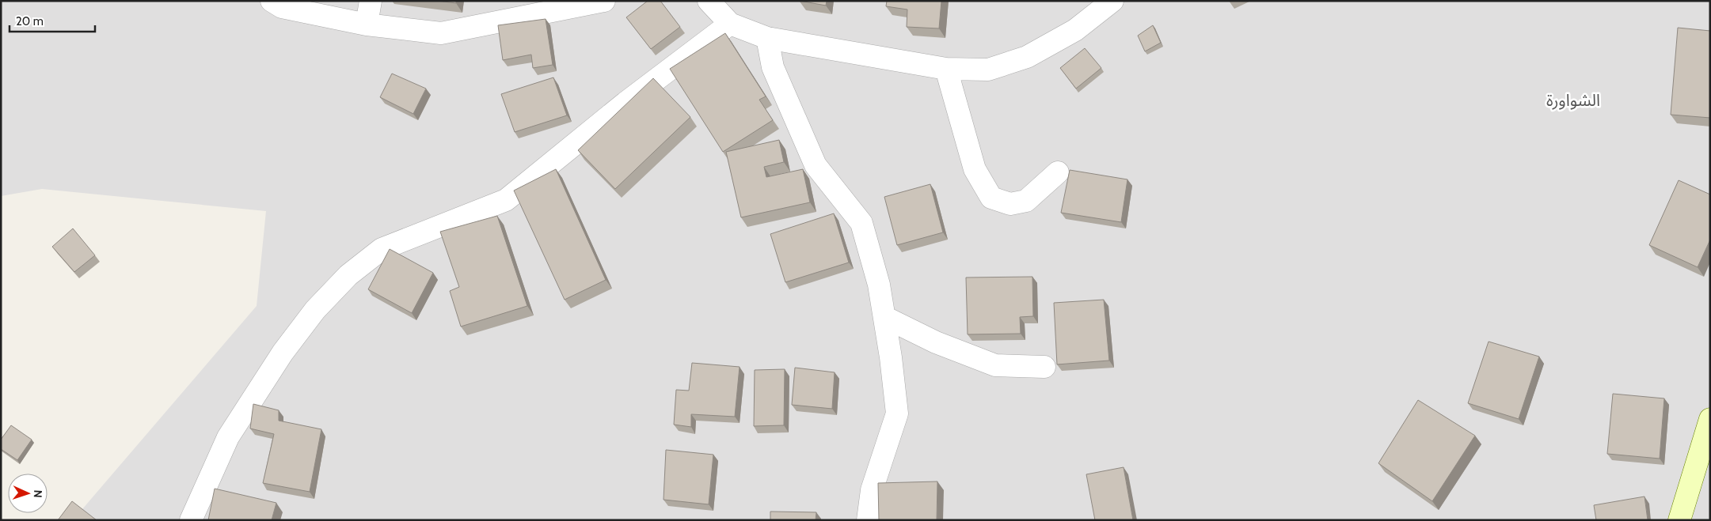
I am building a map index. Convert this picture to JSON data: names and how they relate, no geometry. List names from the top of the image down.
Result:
{
  "districts": ["الشواورة"],
  "scale_bar": "20 m",
  "north": "right"
}
